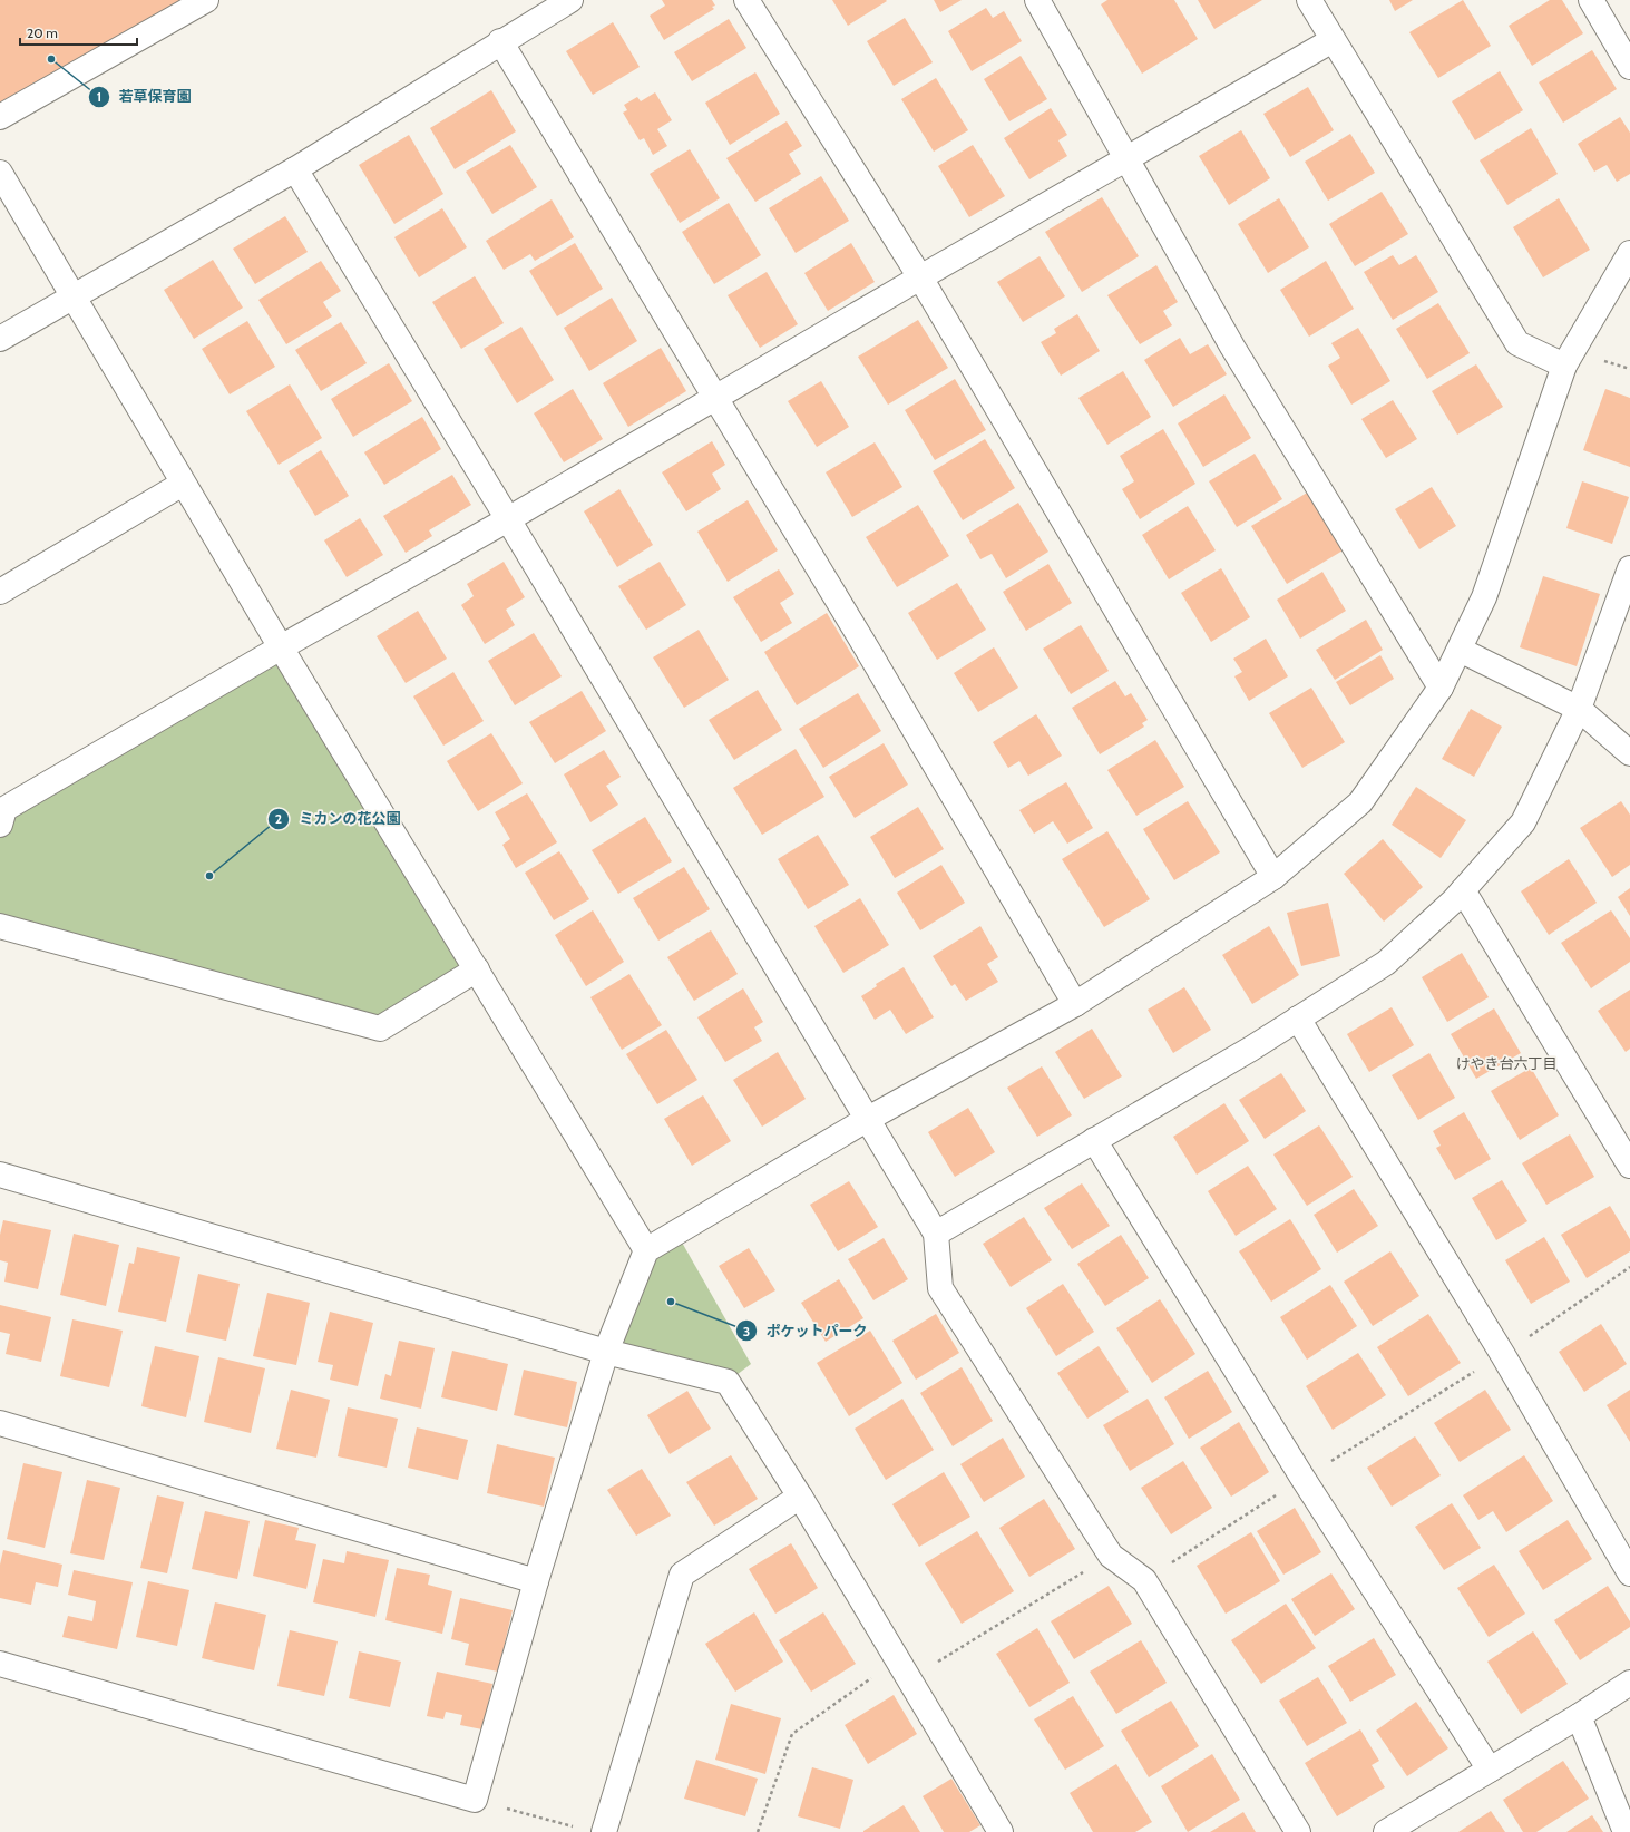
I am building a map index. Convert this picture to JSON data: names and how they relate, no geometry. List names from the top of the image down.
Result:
{
  "districts": ["けやき台六丁目"],
  "places": ["若草保育園", "ミカンの花公園", "ポケットパーク"],
  "scale_bar": "20 m"
}
